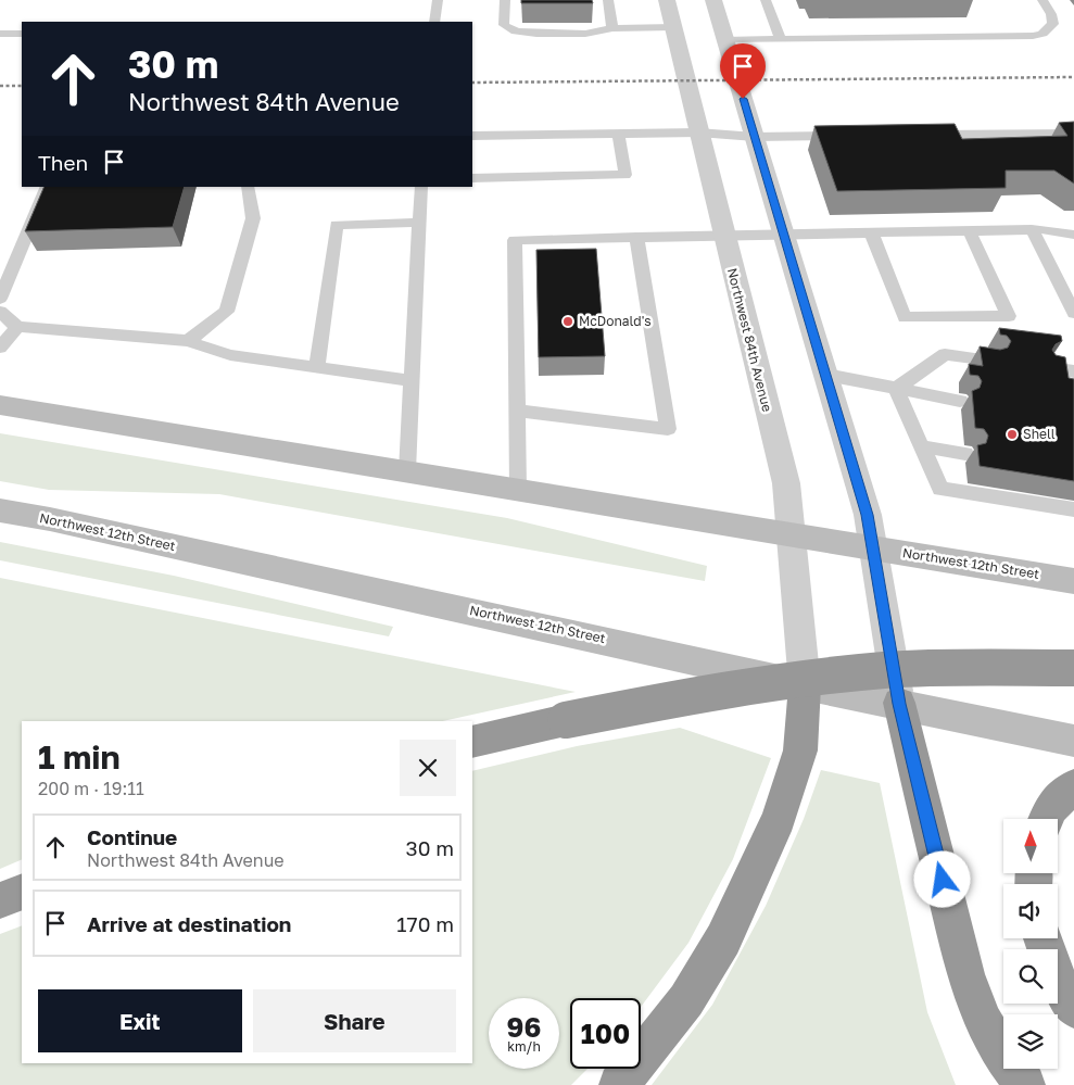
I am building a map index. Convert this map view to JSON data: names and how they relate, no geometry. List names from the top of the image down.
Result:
{
  "streets": {
    "main road": ["Northwest 12th Street"],
    "street": ["Northwest 84th Avenue"]
  },
  "crossings": [
    ["Northwest 84th Avenue", "Northwest 12th Street"]
  ],
  "places": ["McDonald's", "Shell"],
  "north": "top",
  "page": {
    "turn": ["30 m", "Northwest 84th Avenue"],
    "then": "Then",
    "heading": ["1 min", "200 m · 19:11"],
    "list": [
      {
        "name": "Continue",
        "note": "Northwest 84th Avenue",
        "value": "30 m"
      },
      {
        "name": "Arrive at destination",
        "value": "170 m"
      }
    ],
    "buttons": ["Exit", "Share"],
    "speed": "96 km/h",
    "limit": "100"
  }
}
